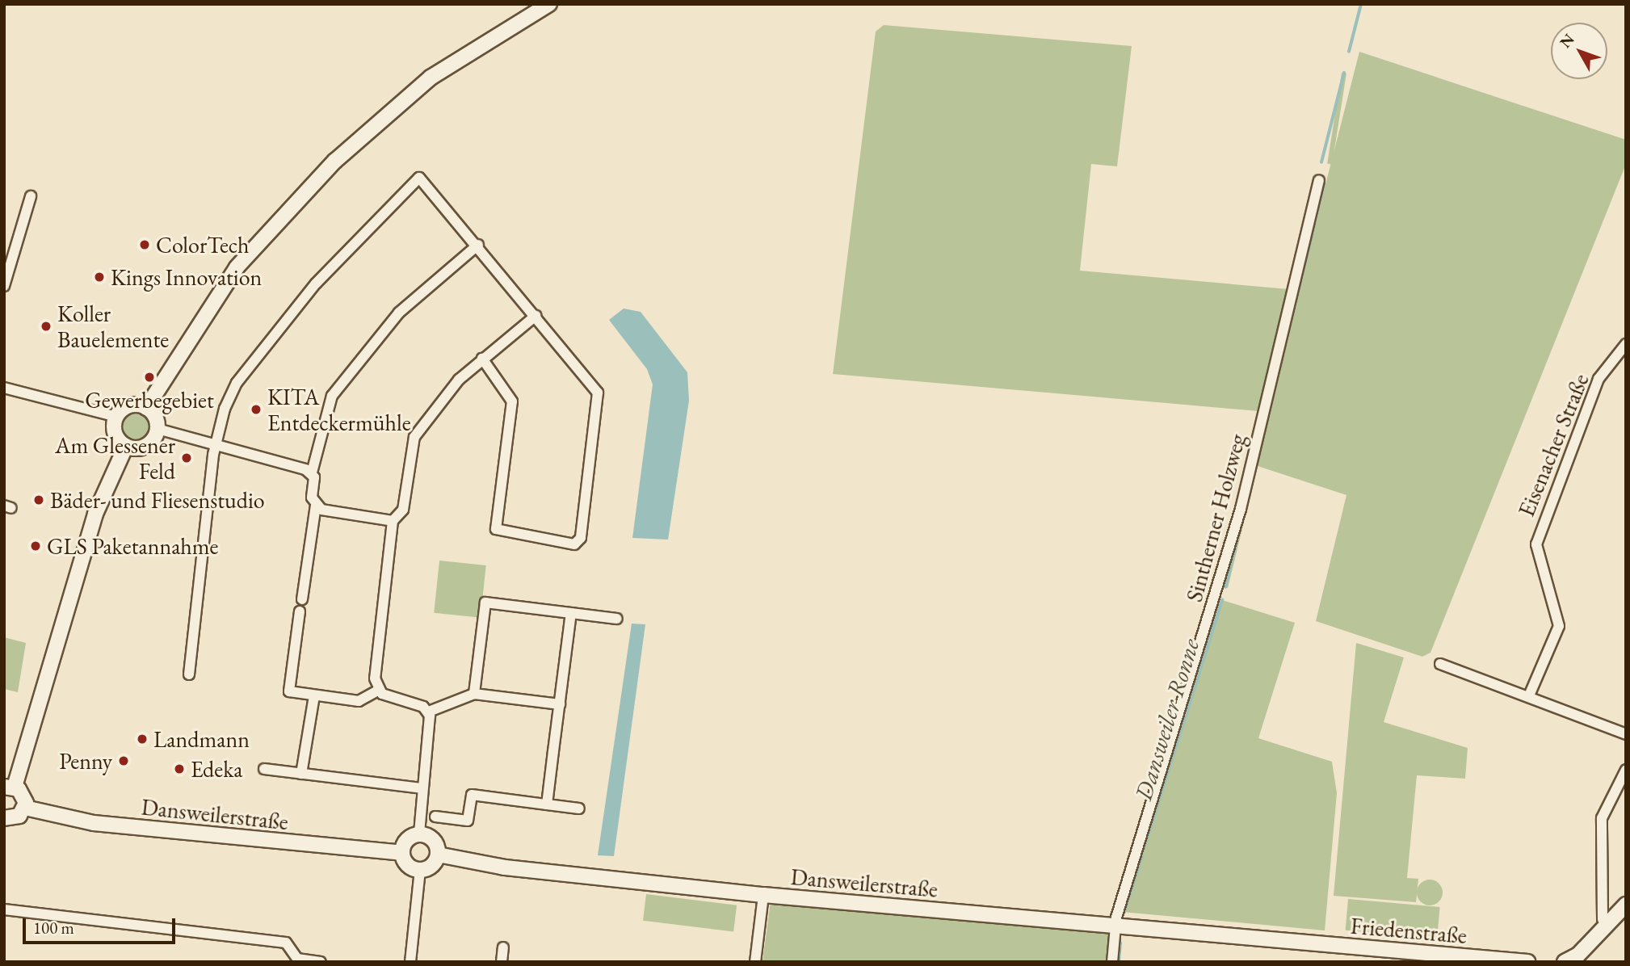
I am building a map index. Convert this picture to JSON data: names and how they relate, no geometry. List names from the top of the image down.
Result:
{
  "streets": {
    "main road": ["Dansweilerstraße", "Friedenstraße"],
    "street": ["Eisenacher Straße", "Sintherner Holzweg"]
  },
  "crossings": [
    ["Sintherner Holzweg", "Dansweilerstraße"],
    ["Dansweilerstraße", "Friedenstraße"]
  ],
  "water": ["Dansweiler Ronne"],
  "places": [
    "ColorTech",
    "Kings Innovation",
    "Koller Bauelemente",
    "Gewerbegebiet",
    "KITA Entdeckermühle",
    "Am Glessener Feld",
    "Bäder- und Fliesenstudio",
    "GLS Paketannahme",
    "Landmann",
    "Penny",
    "Edeka"
  ],
  "scale_bar": "100 m",
  "north": "top left"
}
